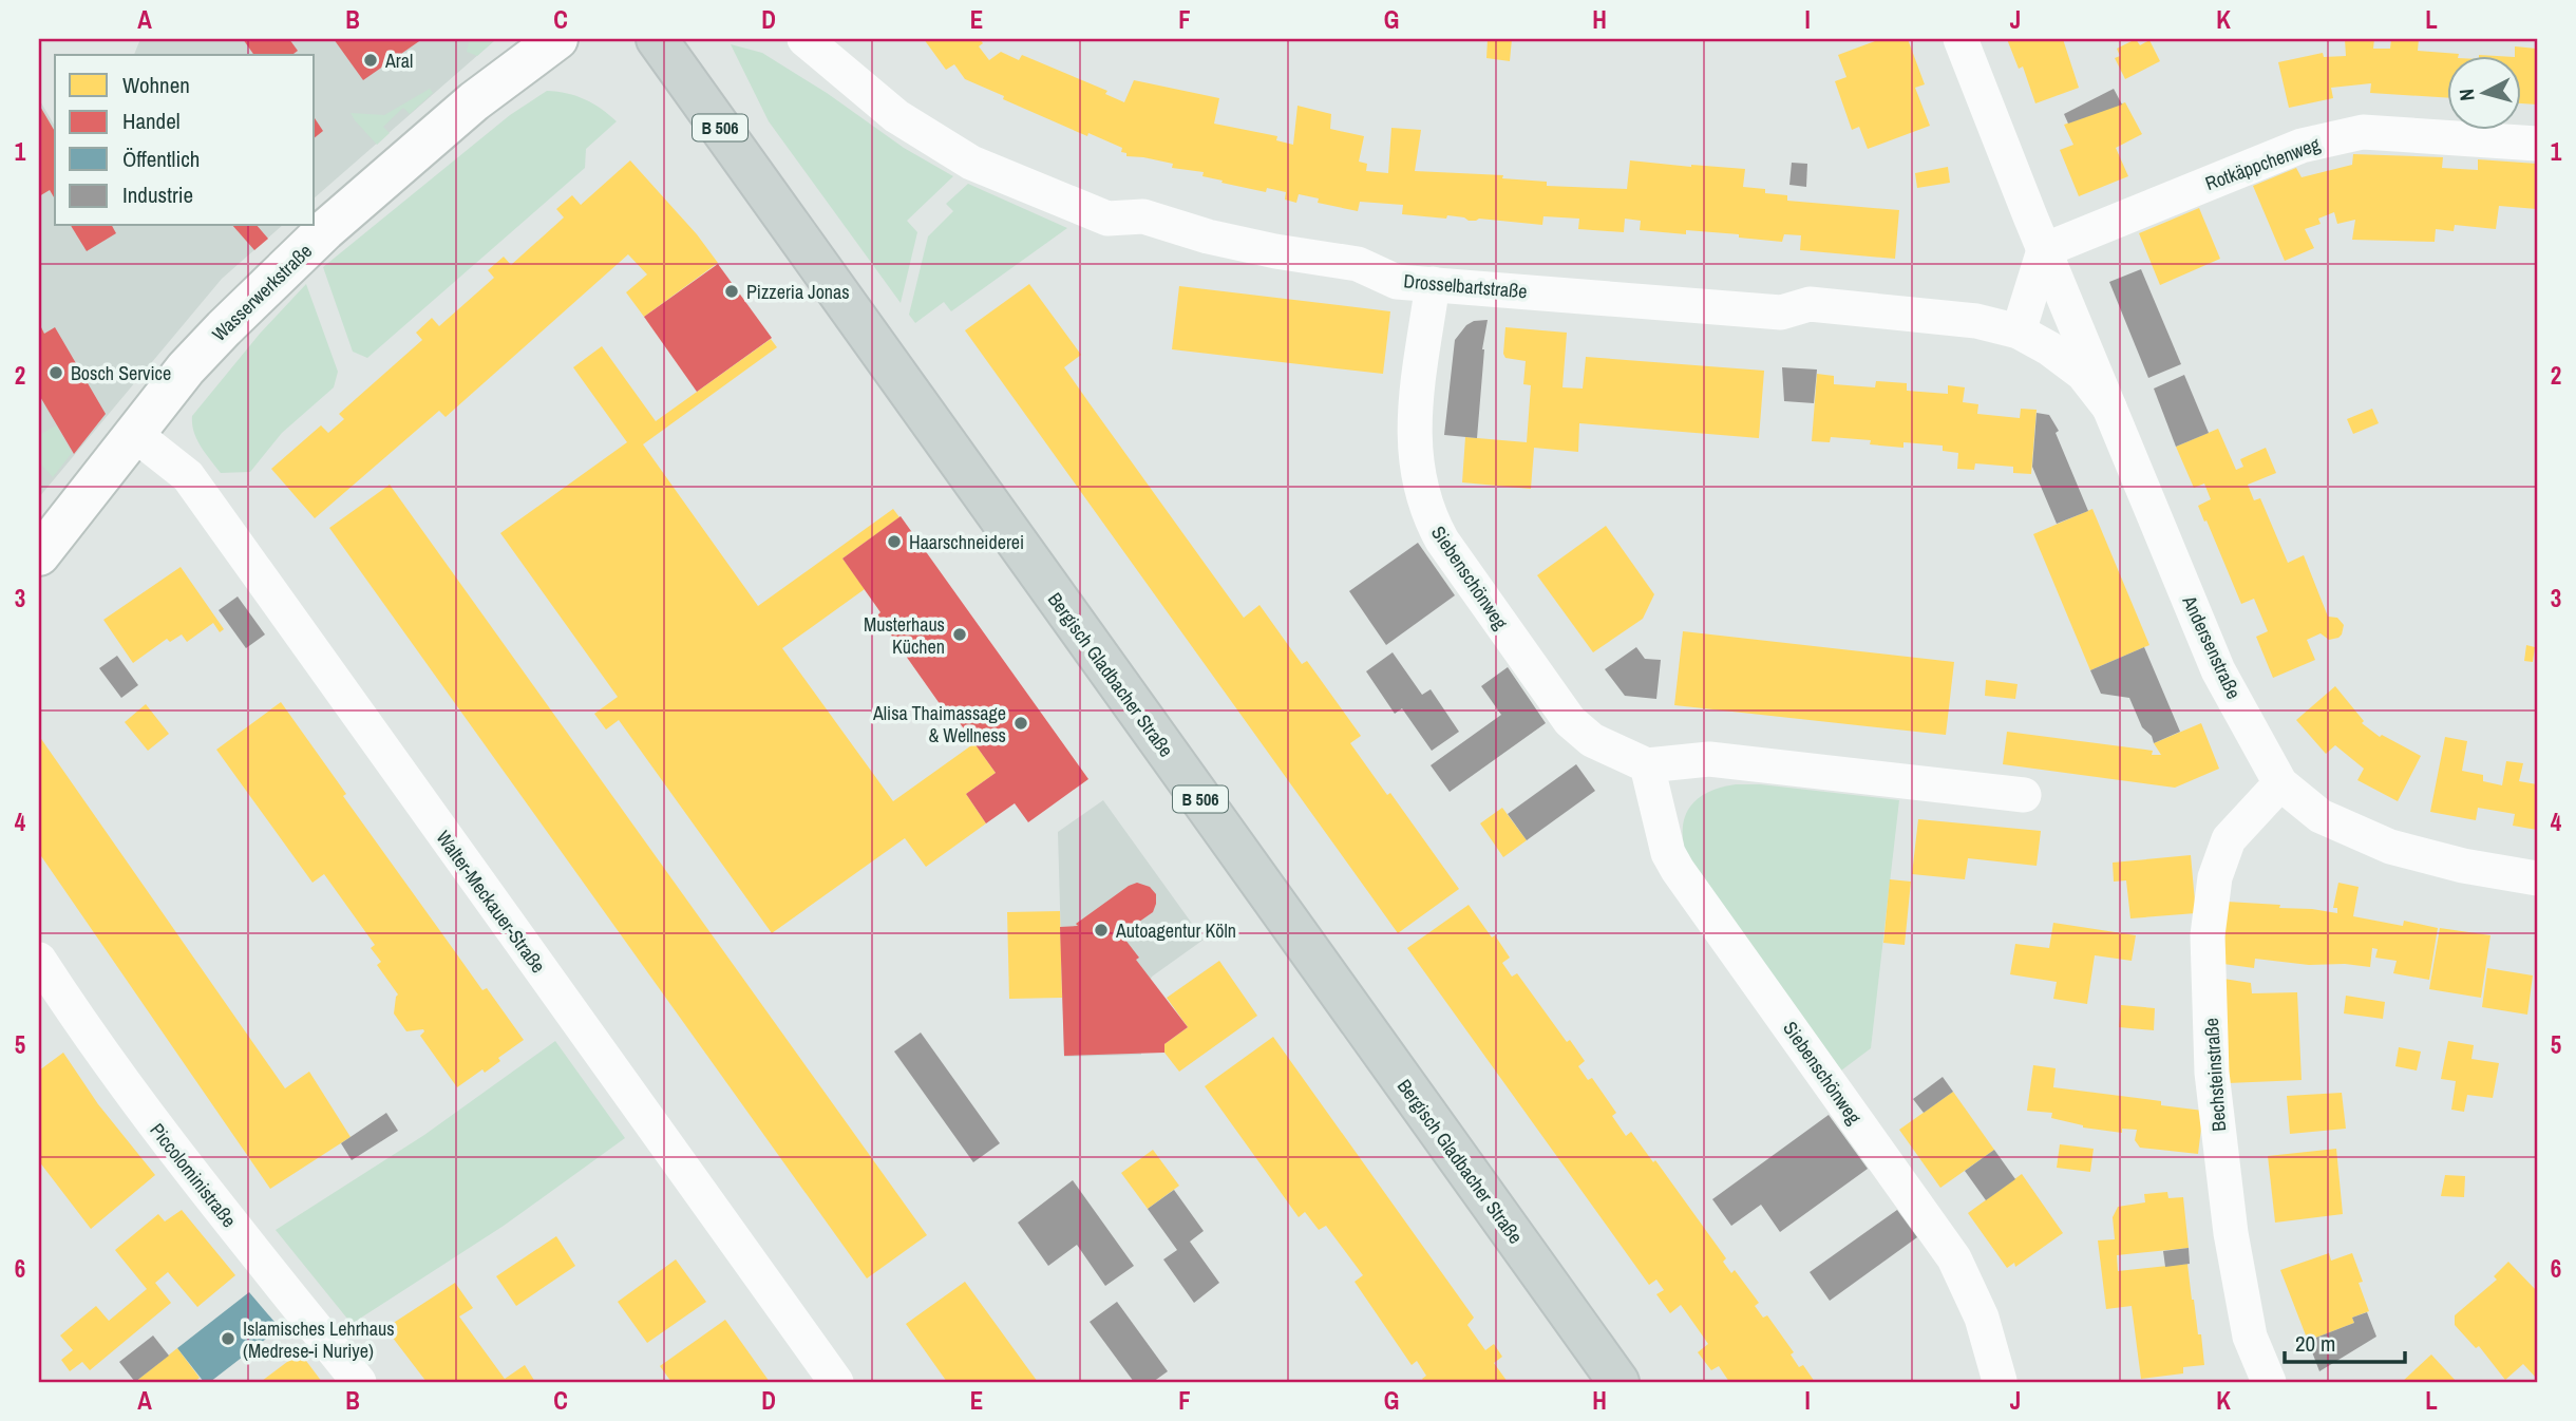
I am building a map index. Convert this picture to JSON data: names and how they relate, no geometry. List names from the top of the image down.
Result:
{
  "streets": {
    "main road": ["B 506", "Wasserwerkstraße", "Bergisch Gladbacher Straße"],
    "street": [
      "Rotkäppchenweg",
      "Drosselbartstraße",
      "Siebenschönweg",
      "Andersenstraße",
      "Walter-Meckauer-Straße",
      "Bechsteinstraße",
      "Piccoloministraße"
    ]
  },
  "crossings": [
    ["Rotkäppchenweg", "Andersenstraße"],
    ["Drosselbartstraße", "Siebenschönweg"],
    ["Drosselbartstraße", "Andersenstraße"],
    ["Wasserwerkstraße", "Walter-Meckauer-Straße"],
    ["Andersenstraße", "Bechsteinstraße"]
  ],
  "places": [
    "Aral",
    "Pizzeria Jonas",
    "Bosch Service",
    "Haarschneiderei",
    "Musterhaus Küchen",
    "Alisa Thaimassage & Wellness",
    "Autoagentur Köln",
    "Islamisches Lehrhaus (Medrese-i Nuriye)"
  ],
  "legend": [
    "Wohnen",
    "Handel",
    "Öffentlich",
    "Industrie"
  ],
  "scale_bar": "20 m",
  "north": "left",
  "grid": {
    "columns": [
      "A",
      "B",
      "C",
      "D",
      "E",
      "F",
      "G",
      "H",
      "I",
      "J",
      "K",
      "L"
    ],
    "rows": [
      "1",
      "2",
      "3",
      "4",
      "5",
      "6"
    ]
  }
}
